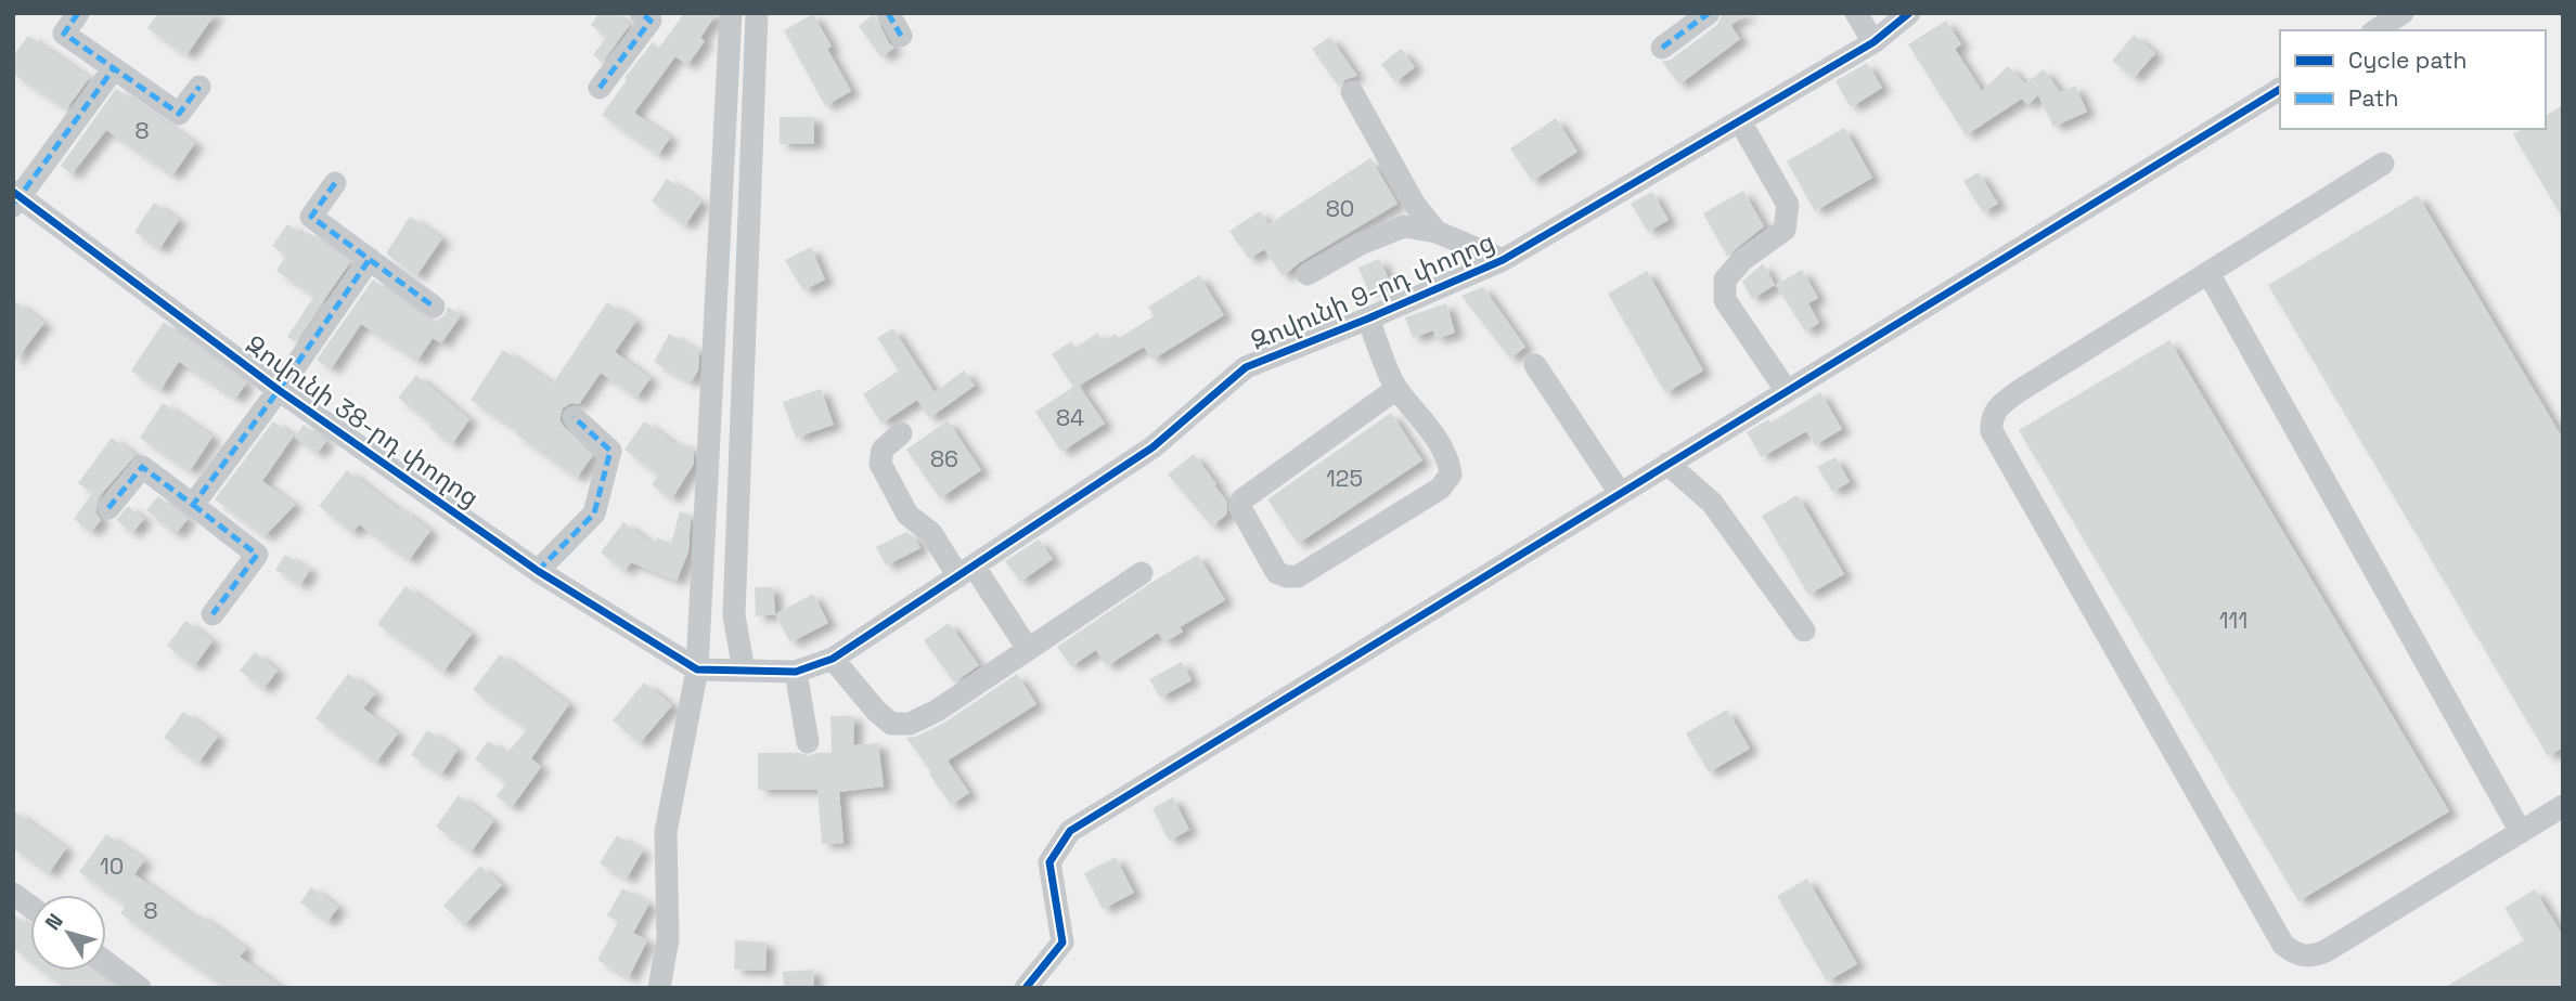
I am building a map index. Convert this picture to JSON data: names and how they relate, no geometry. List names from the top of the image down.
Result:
{
  "streets": {
    "street": ["Զովունի 9-րդ փողոց", "Զովունի 38-րդ փողոց"]
  },
  "crossings": [
    ["Զովունի 9-րդ փողոց", "Զովունի 38-րդ փողոց"]
  ],
  "house_numbers": [
    "8",
    "80",
    "84",
    "86",
    "125",
    "111",
    "10",
    "8"
  ],
  "legend": ["Cycle path", "Path"],
  "north": "top left"
}
